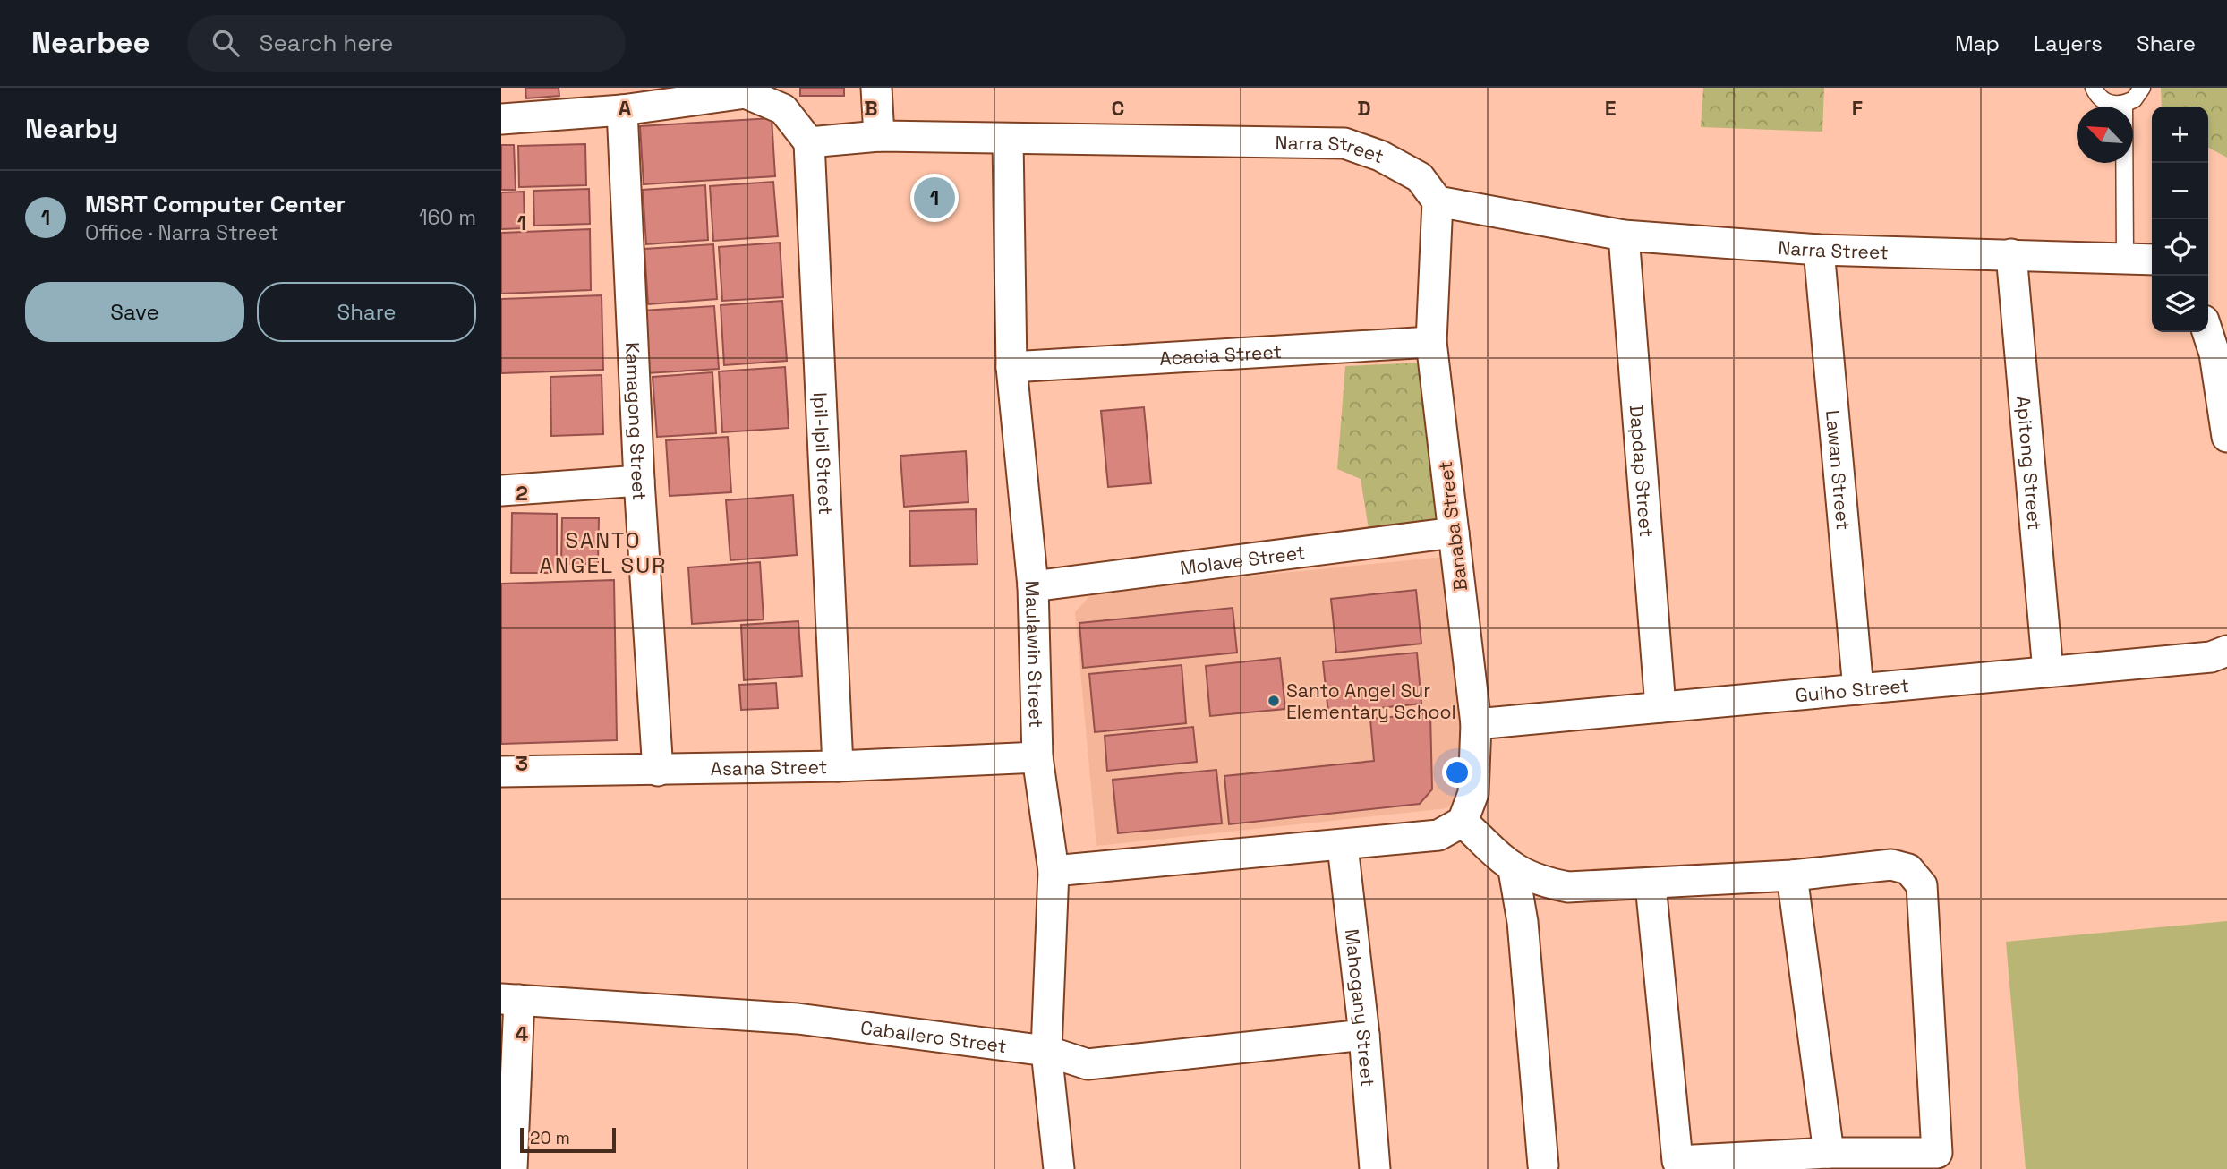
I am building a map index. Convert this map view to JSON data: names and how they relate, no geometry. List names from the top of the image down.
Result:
{
  "streets": {
    "street": [
      "Narra Street",
      "Acacia Street",
      "Kamagong Street",
      "Ipil-Ipil Street",
      "Apitong Street",
      "Lawan Street",
      "Dapdap Street",
      "Banaba Street",
      "Molave Street",
      "Maulawin Street",
      "Guiho Street",
      "Asana Street",
      "Mahogany Street",
      "Caballero Street"
    ]
  },
  "crossings": [
    ["Narra Street", "Ipil-Ipil Street"],
    ["Narra Street", "Apitong Street"],
    ["Narra Street", "Lawan Street"],
    ["Narra Street", "Dapdap Street"],
    ["Narra Street", "Banaba Street"],
    ["Narra Street", "Maulawin Street"],
    ["Acacia Street", "Banaba Street"],
    ["Acacia Street", "Maulawin Street"],
    ["Kamagong Street", "Asana Street"],
    ["Ipil-Ipil Street", "Asana Street"],
    ["Apitong Street", "Guiho Street"],
    ["Lawan Street", "Guiho Street"],
    ["Dapdap Street", "Guiho Street"],
    ["Banaba Street", "Molave Street"],
    ["Banaba Street", "Guiho Street"],
    ["Molave Street", "Maulawin Street"],
    ["Maulawin Street", "Asana Street"],
    ["Maulawin Street", "Caballero Street"],
    ["Mahogany Street", "Caballero Street"]
  ],
  "districts": ["SANTO ANGEL SUR"],
  "places": ["Santo Angel Sur Elementary School"],
  "scale_bar": "20 m",
  "north": "top left",
  "page": {
    "header": "Nearbee",
    "search": "Search here",
    "nav": ["Map", "Layers", "Share"],
    "heading": "Nearby",
    "map_buttons": ["+", "−"],
    "list": [
      {
        "mark": "1",
        "name": "MSRT Computer Center",
        "note": "Office · Narra Street",
        "value": "160 m"
      }
    ],
    "pins": "1",
    "buttons": ["Save", "Share"],
    "scale": "20 m"
  },
  "grid": {
    "columns": [
      "A",
      "B",
      "C",
      "D",
      "E",
      "F"
    ],
    "rows": [
      "1",
      "2",
      "3",
      "4"
    ]
  }
}
